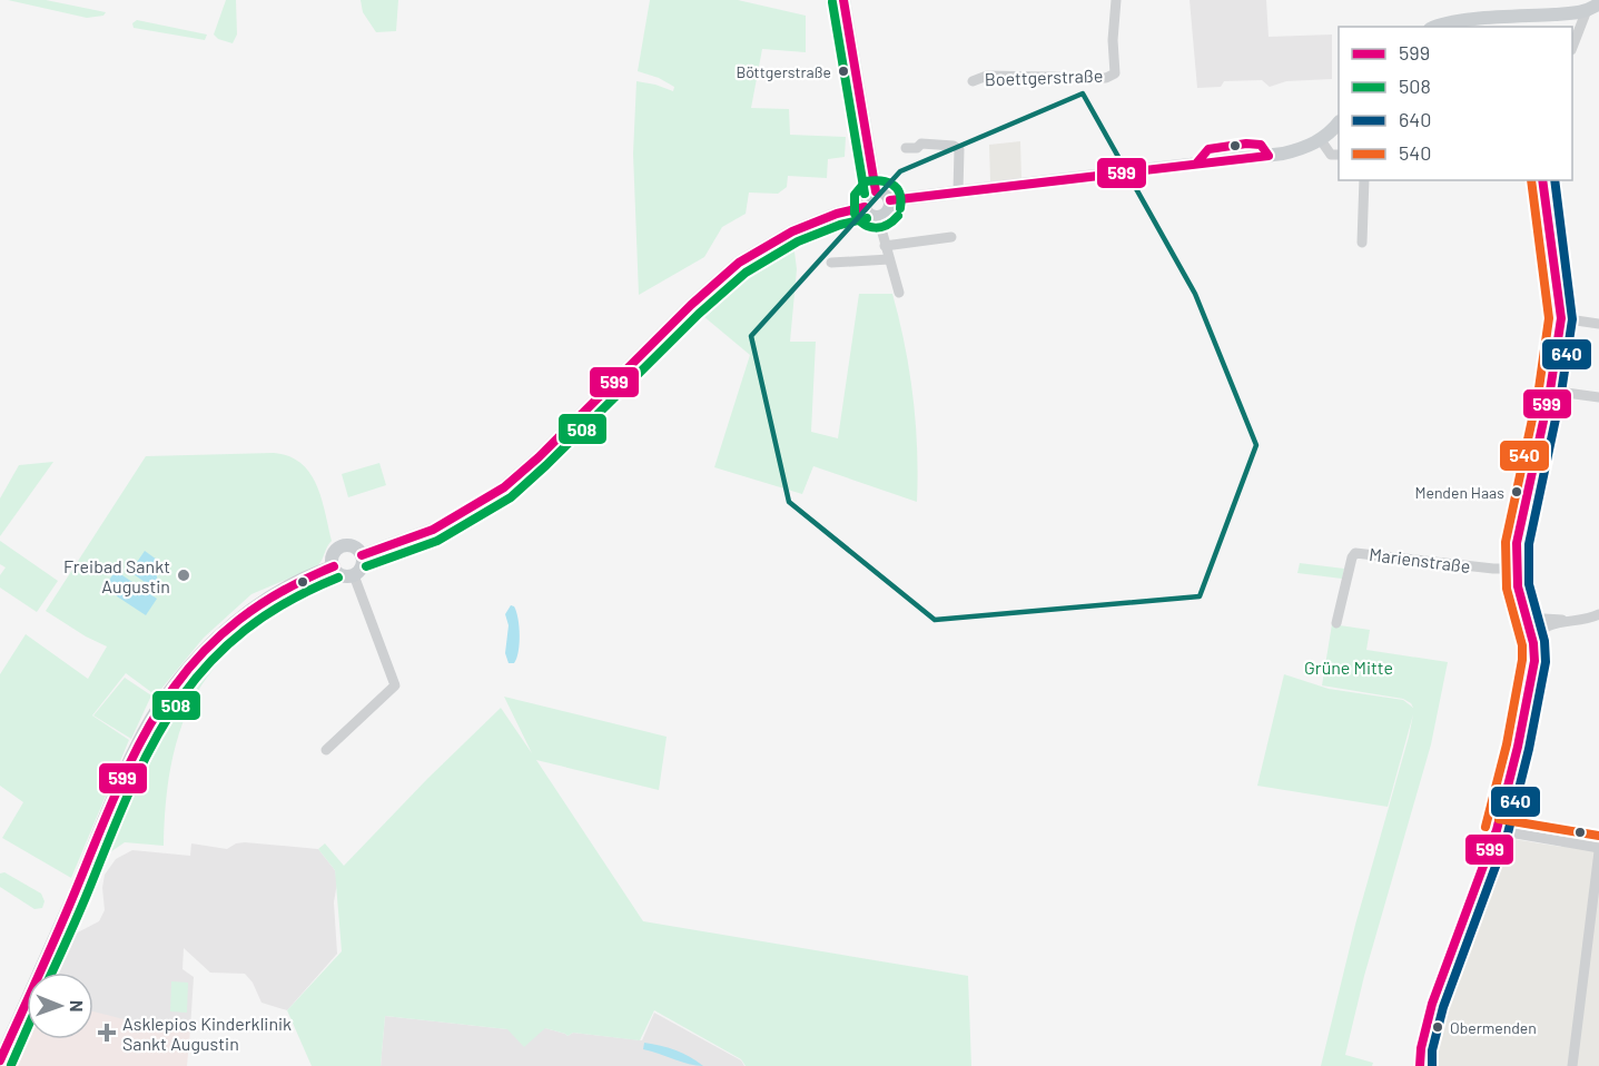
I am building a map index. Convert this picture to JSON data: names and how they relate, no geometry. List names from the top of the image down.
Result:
{
  "streets": {
    "street": ["Boettgerstraße", "Marienstraße"]
  },
  "parks": ["Grüne Mitte"],
  "places": {
    "other": [
      "Böttgerstraße",
      "Menden Haas",
      "Freibad Sankt Augustin",
      "Obermenden"
    ],
    "health": ["Asklepios Kinderklinik Sankt Augustin"]
  },
  "lines": [
    "transit line 599",
    "transit line 508",
    "transit line 640",
    "transit line 540"
  ],
  "legend": [
    "599",
    "508",
    "640",
    "540"
  ],
  "north": "right"
}
